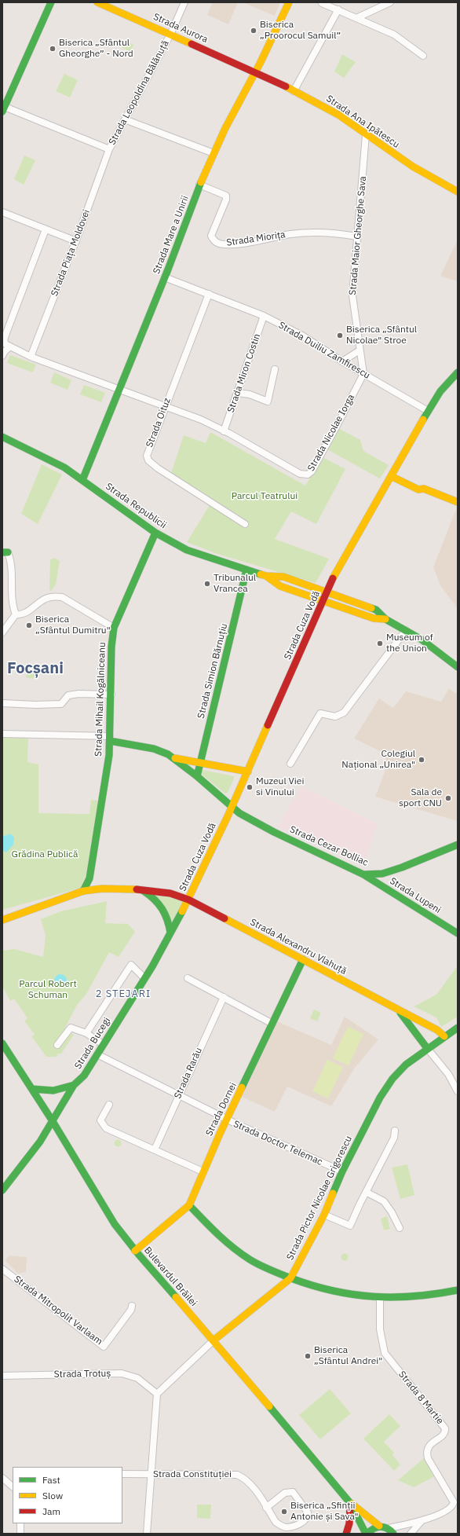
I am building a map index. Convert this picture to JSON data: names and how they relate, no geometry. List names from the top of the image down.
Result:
{
  "streets": {
    "main road": [
      "Strada Aurora",
      "Strada Ana Ipătescu",
      "Strada Mare a Unirii",
      "Strada Republicii",
      "Strada Cuza Vodă",
      "Strada Simion Bărnuțiu",
      "Strada Mihail Kogălniceanu",
      "Strada Cezar Bolliac",
      "Strada Lupeni",
      "Strada Alexandru Vlahuță",
      "Strada Bucegi",
      "Strada Dornei",
      "Strada Pictor Nicolae Grigorescu",
      "Bulevardul Brăilei"
    ],
    "street": [
      "Strada Leopoldina Bălănuță",
      "Strada Maior Gheorghe Sava",
      "Strada Miorița",
      "Strada Piața Moldovei",
      "Strada Duiliu Zamfirescu",
      "Strada Miron Costin",
      "Strada Oituz",
      "Strada Nicolae Iorga",
      "Strada Rarău",
      "Strada Doctor Telemac",
      "Strada Mitropolit Varlaam",
      "Strada Trotuș",
      "Strada 8 Martie",
      "Strada Constituției"
    ]
  },
  "crossings": [
    ["Strada Aurora", "Strada Leopoldina Bălănuță"],
    ["Strada Aurora", "Strada Ana Ipătescu"],
    ["Strada Aurora", "Strada Mare a Unirii"],
    ["Strada Leopoldina Bălănuță", "Strada Piața Moldovei"],
    ["Strada Ana Ipătescu", "Strada Mare a Unirii"],
    ["Strada Ana Ipătescu", "Strada Maior Gheorghe Sava"],
    ["Strada Mare a Unirii", "Strada Miorița"],
    ["Strada Mare a Unirii", "Strada Duiliu Zamfirescu"],
    ["Strada Mare a Unirii", "Strada Republicii"],
    ["Strada Maior Gheorghe Sava", "Strada Miorița"],
    ["Strada Maior Gheorghe Sava", "Strada Duiliu Zamfirescu"],
    ["Strada Maior Gheorghe Sava", "Strada Nicolae Iorga"],
    ["Strada Duiliu Zamfirescu", "Strada Miron Costin"],
    ["Strada Duiliu Zamfirescu", "Strada Oituz"],
    ["Strada Duiliu Zamfirescu", "Strada Nicolae Iorga"],
    ["Strada Duiliu Zamfirescu", "Strada Cuza Vodă"],
    ["Strada Miron Costin", "Strada Nicolae Iorga"],
    ["Strada Republicii", "Strada Cuza Vodă"],
    ["Strada Republicii", "Strada Simion Bărnuțiu"],
    ["Strada Republicii", "Strada Mihail Kogălniceanu"],
    ["Strada Cuza Vodă", "Strada Cezar Bolliac"],
    ["Strada Cuza Vodă", "Strada Alexandru Vlahuță"],
    ["Strada Cuza Vodă", "Strada Bucegi"],
    ["Strada Simion Bărnuțiu", "Strada Cezar Bolliac"],
    ["Strada Mihail Kogălniceanu", "Strada Alexandru Vlahuță"],
    ["Strada Cezar Bolliac", "Strada Lupeni"],
    ["Strada Alexandru Vlahuță", "Strada Bucegi"],
    ["Strada Alexandru Vlahuță", "Strada Dornei"],
    ["Strada Alexandru Vlahuță", "Strada Pictor Nicolae Grigorescu"],
    ["Strada Bucegi", "Strada Doctor Telemac"],
    ["Strada Bucegi", "Bulevardul Brăilei"],
    ["Strada Rarău", "Strada Doctor Telemac"],
    ["Strada Dornei", "Strada Doctor Telemac"],
    ["Strada Dornei", "Bulevardul Brăilei"],
    ["Strada Doctor Telemac", "Strada Pictor Nicolae Grigorescu"],
    ["Strada Pictor Nicolae Grigorescu", "Bulevardul Brăilei"],
    ["Strada Pictor Nicolae Grigorescu", "Strada Trotuș"]
  ],
  "districts": ["Focșani", "2 STEJARI"],
  "parks": ["Parcul Teatrului", "Grădina Publică", "Parcul Robert Schuman"],
  "places": [
    "Biserica „Proorocul Samuil”",
    "Biserica „Sfântul Gheorghe” - Nord",
    "Biserica „Sfântul Nicolae\" Stroe",
    "Tribunalul Vrancea",
    "Biserica „Sfântul Dumitru\"",
    "Museum of the Union",
    "Colegiul Național „Unirea\"",
    "Muzeul Viei si Vinului",
    "Sala de sport CNU",
    "Biserica „Sfântul Andrei\"",
    "Biserica „Sfinții Antonie și Sava\""
  ],
  "legend": ["Fast", "Slow", "Jam"]
}
